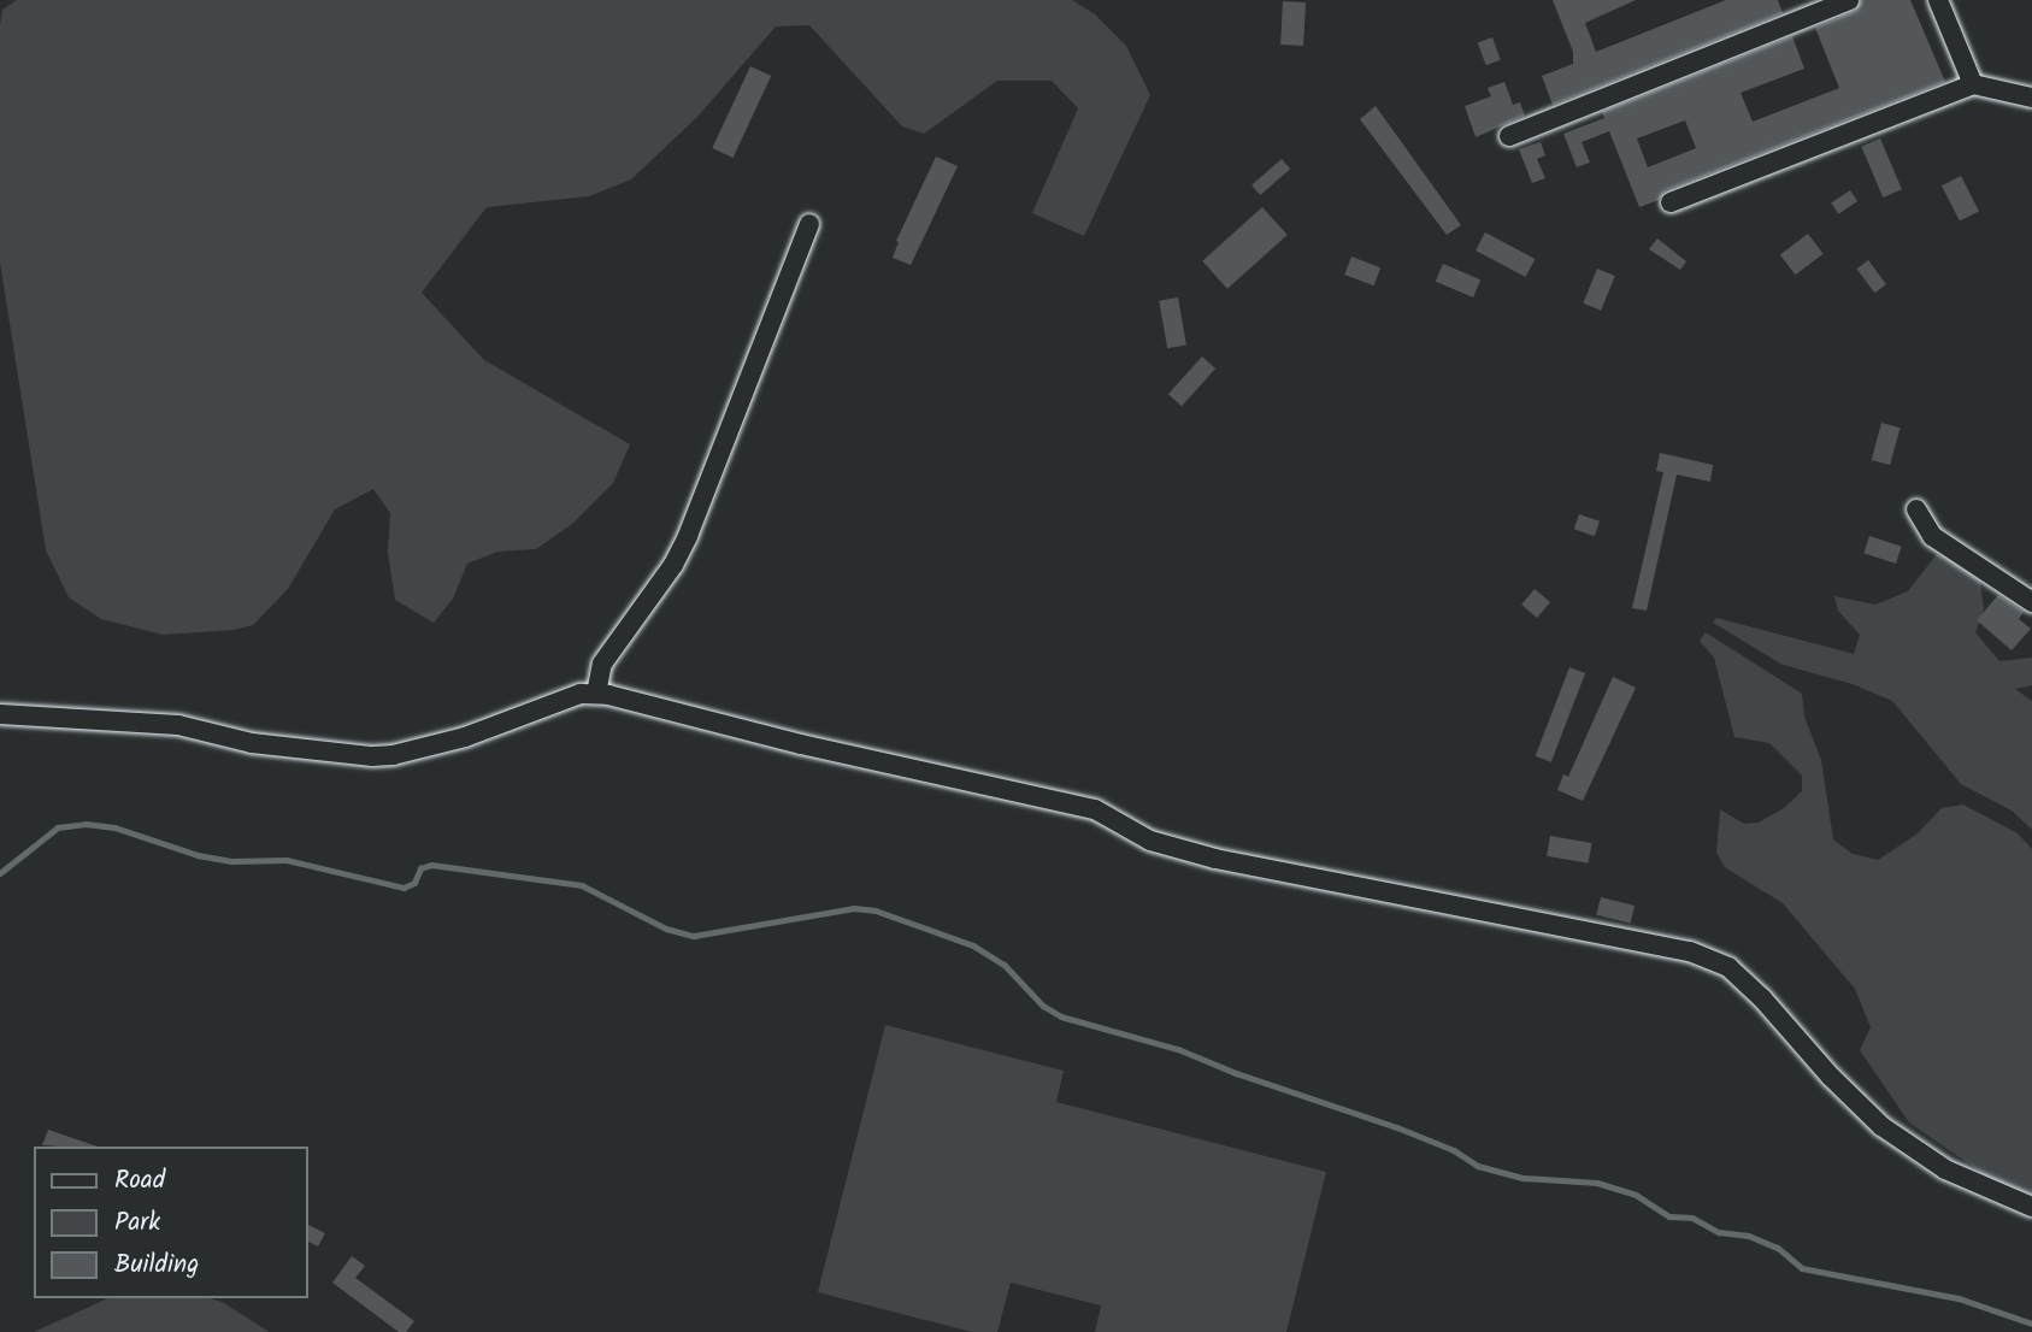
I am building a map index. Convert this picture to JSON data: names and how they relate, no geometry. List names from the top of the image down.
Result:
{
  "legend": ["Road", "Park", "Building"]
}
